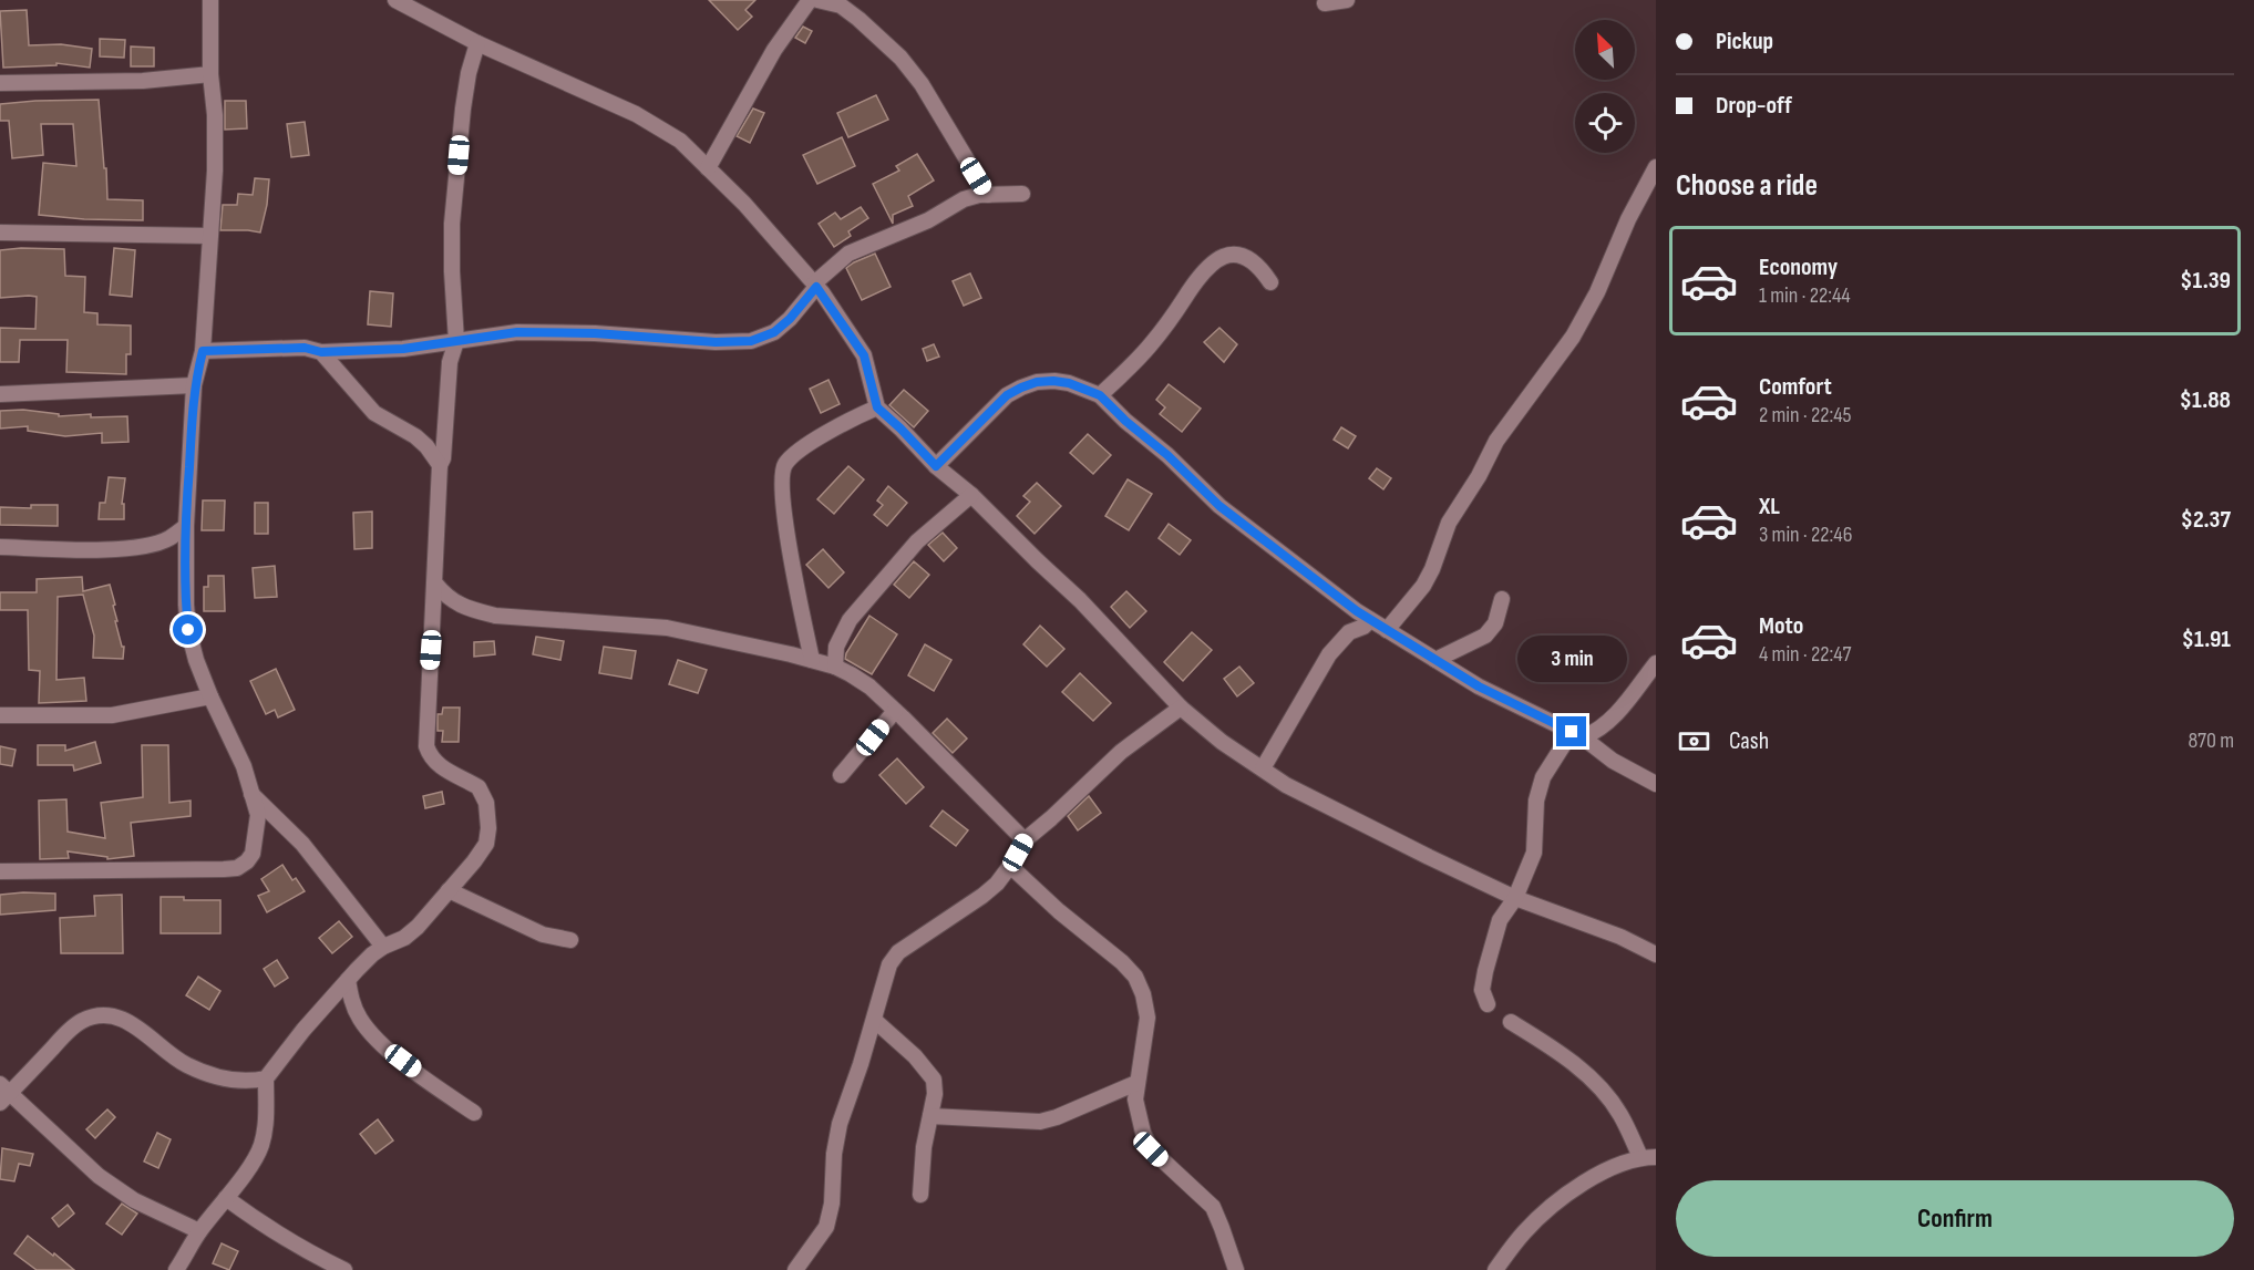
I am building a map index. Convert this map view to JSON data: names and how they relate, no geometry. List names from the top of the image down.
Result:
{
  "north": "top left",
  "page": {
    "banner": ["Pickup", "Drop-off"],
    "heading": "Choose a ride",
    "list": [
      {
        "name": "Economy",
        "note": "1 min · 22:44",
        "value": "$1.39"
      },
      {
        "name": "Comfort",
        "note": "2 min · 22:45",
        "value": "$1.88"
      },
      {
        "name": "XL",
        "note": "3 min · 22:46",
        "value": "$2.37"
      },
      {
        "name": "Moto",
        "note": "4 min · 22:47",
        "value": "$1.91"
      }
    ],
    "bubble": "3 min",
    "pay": ["Cash", "870 m"],
    "buttons": "Confirm"
  }
}
